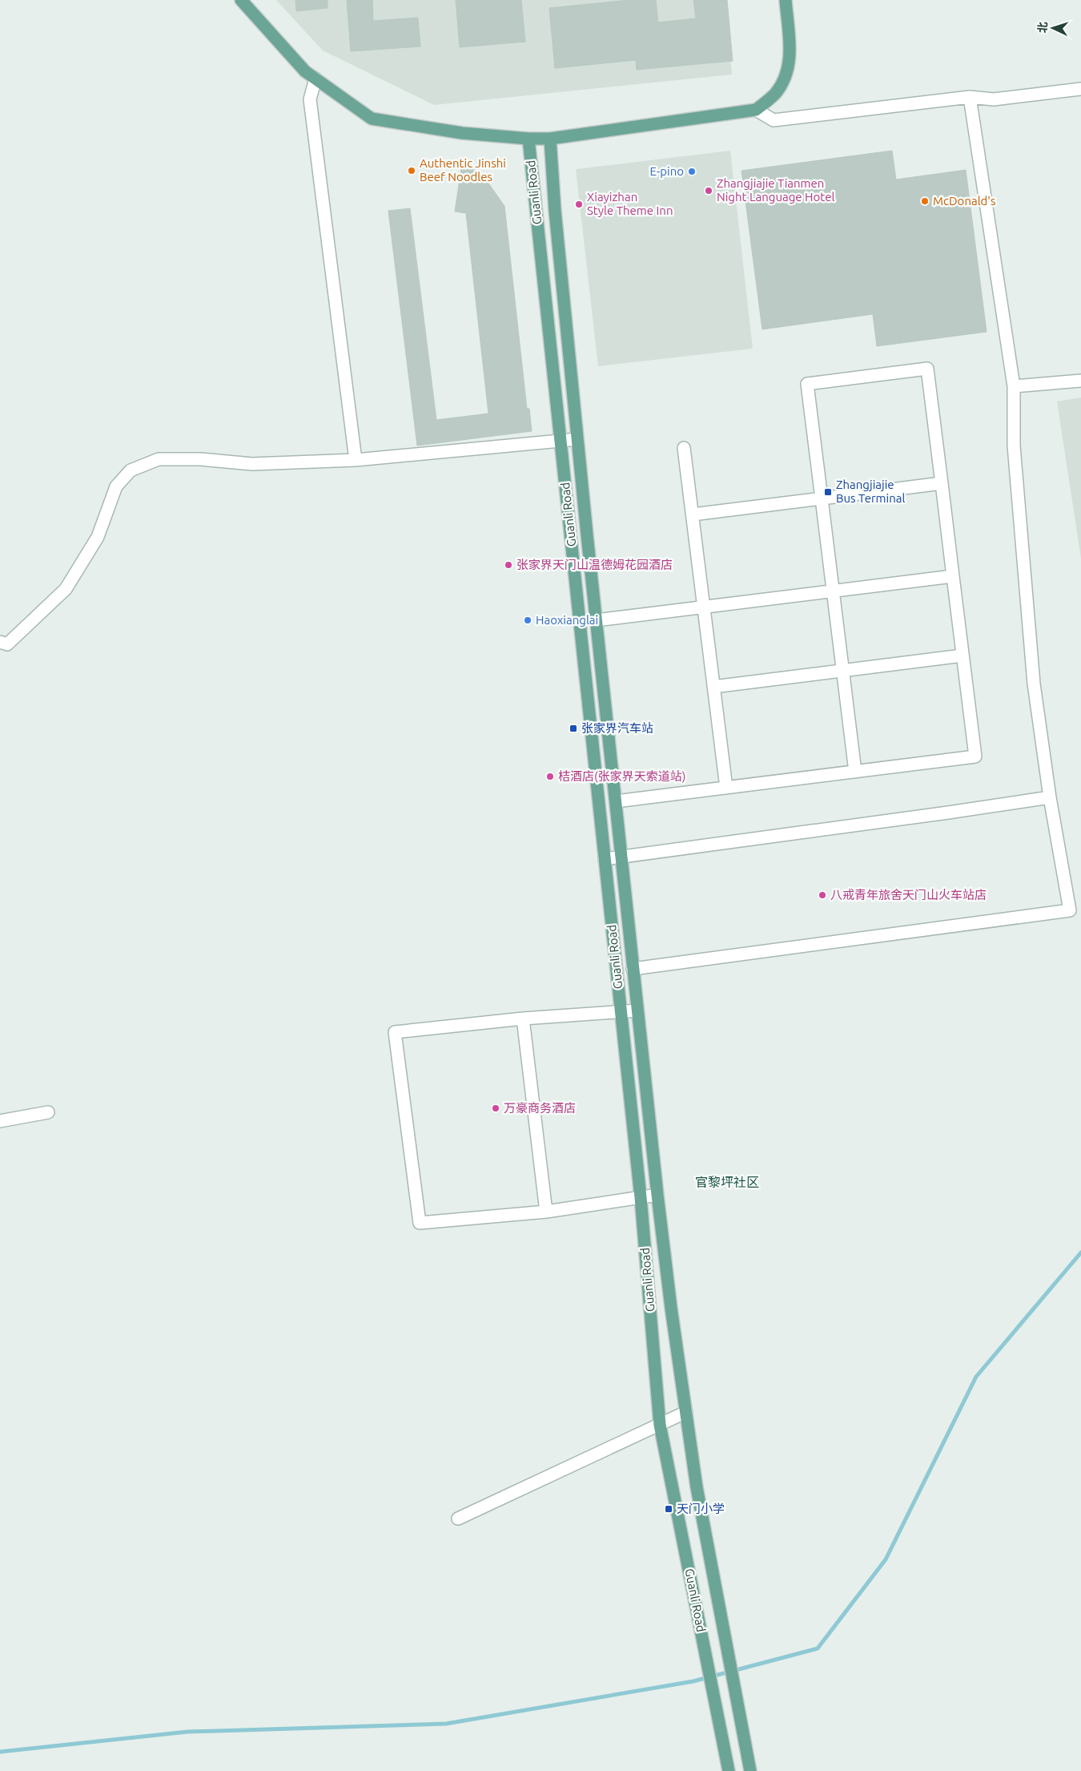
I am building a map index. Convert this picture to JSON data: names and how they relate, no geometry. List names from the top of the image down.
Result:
{
  "streets": {
    "main road": ["Guanli Road"]
  },
  "districts": ["官黎坪社区"],
  "places": {
    "other": [
      "Authentic Jinshi Beef Noodles",
      "E-pino",
      "Zhangjiajie Tianmen Night Language Hotel",
      "McDonald's",
      "Xiayizhan Style Theme Inn",
      "张家界天门山温德姆花园酒店",
      "Haoxianglai",
      "桔酒店(张家界天索道站)",
      "八戒青年旅舍天门山火车站店",
      "万豪商务酒店"
    ],
    "transit": ["Zhangjiajie Bus Terminal", "张家界汽车站", "天门小学"]
  },
  "north": "left"
}
